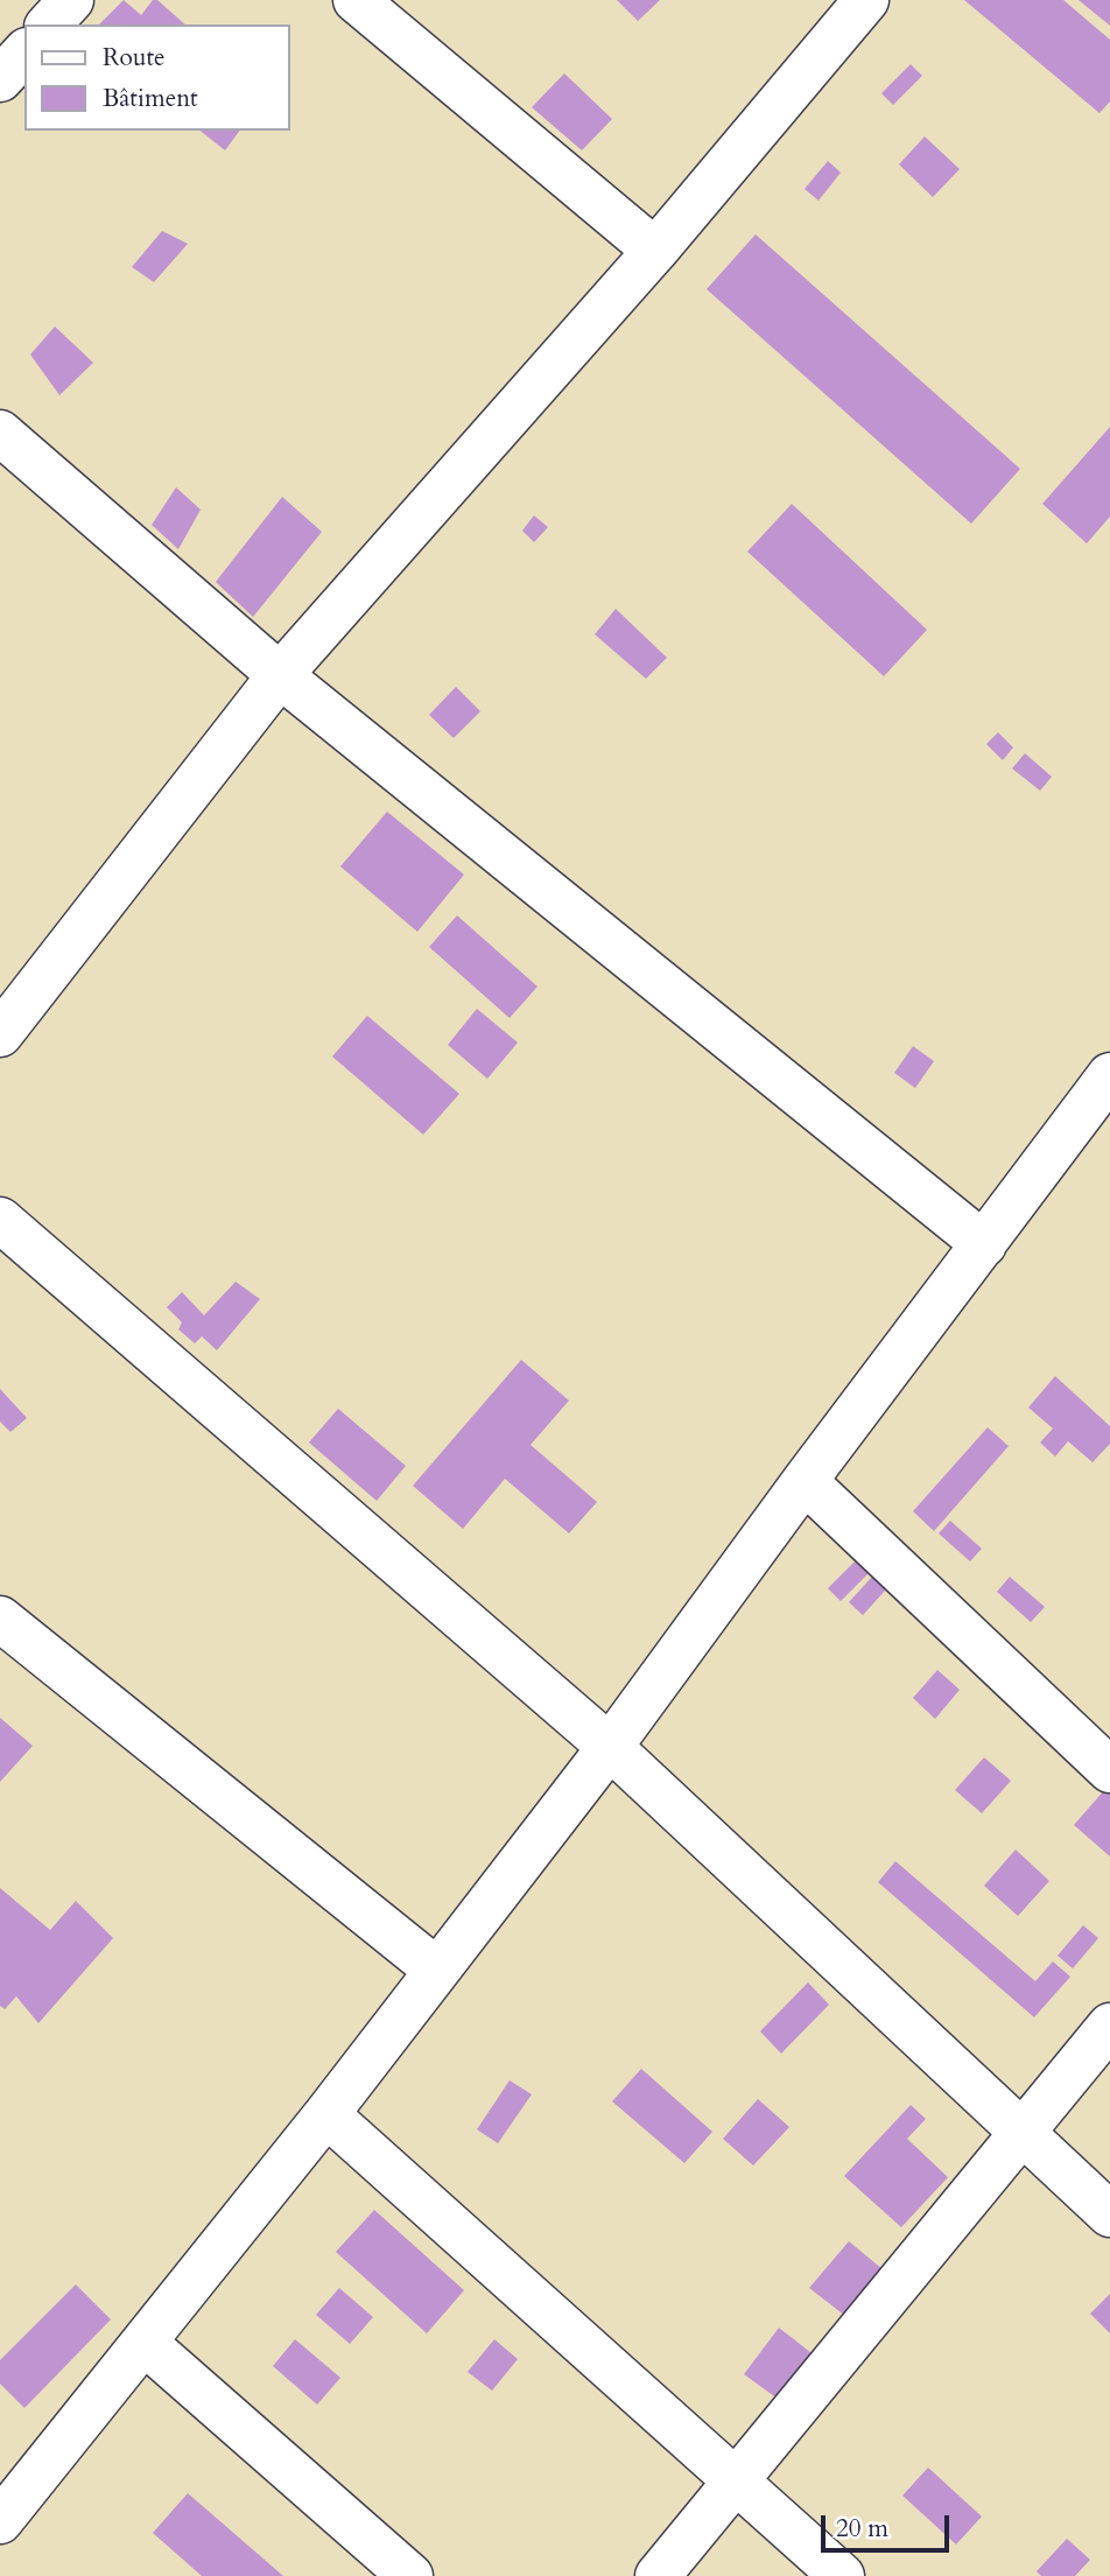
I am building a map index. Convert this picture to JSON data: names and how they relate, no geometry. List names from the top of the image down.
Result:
{
  "legend": ["Route", "Bâtiment"],
  "scale_bar": "20 m"
}
